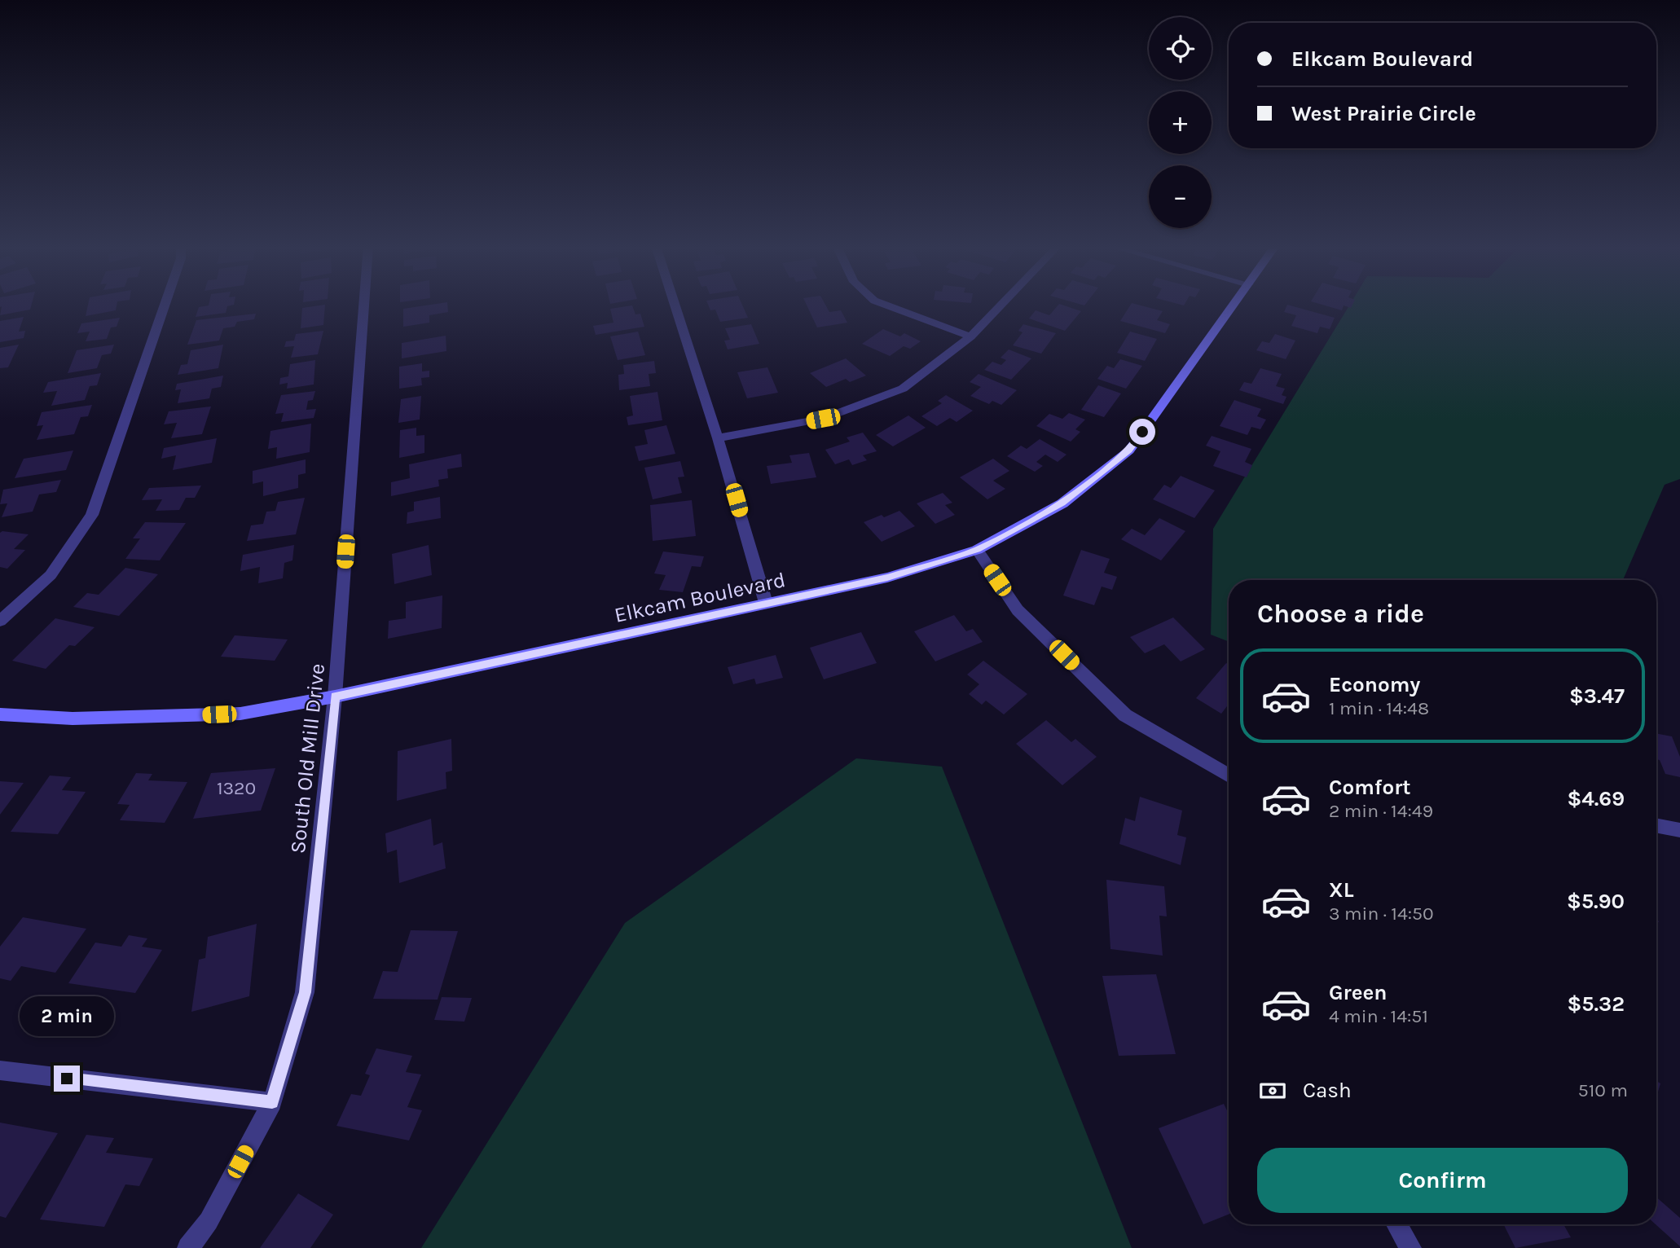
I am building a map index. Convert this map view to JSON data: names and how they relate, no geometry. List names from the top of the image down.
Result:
{
  "streets": {
    "street": ["Elkcam Boulevard", "South Old Mill Drive"]
  },
  "crossings": [
    ["Elkcam Boulevard", "South Old Mill Drive"]
  ],
  "house_numbers": ["1320"],
  "page": {
    "map_buttons": ["+", "−"],
    "banner": ["Elkcam Boulevard", "West Prairie Circle"],
    "heading": "Choose a ride",
    "list": [
      {
        "name": "Economy",
        "note": "1 min · 14:48",
        "value": "$3.47"
      },
      {
        "name": "Comfort",
        "note": "2 min · 14:49",
        "value": "$4.69"
      },
      {
        "name": "XL",
        "note": "3 min · 14:50",
        "value": "$5.90"
      },
      {
        "name": "Green",
        "note": "4 min · 14:51",
        "value": "$5.32"
      }
    ],
    "bubble": "2 min",
    "pay": ["Cash", "510 m"],
    "buttons": "Confirm"
  }
}
